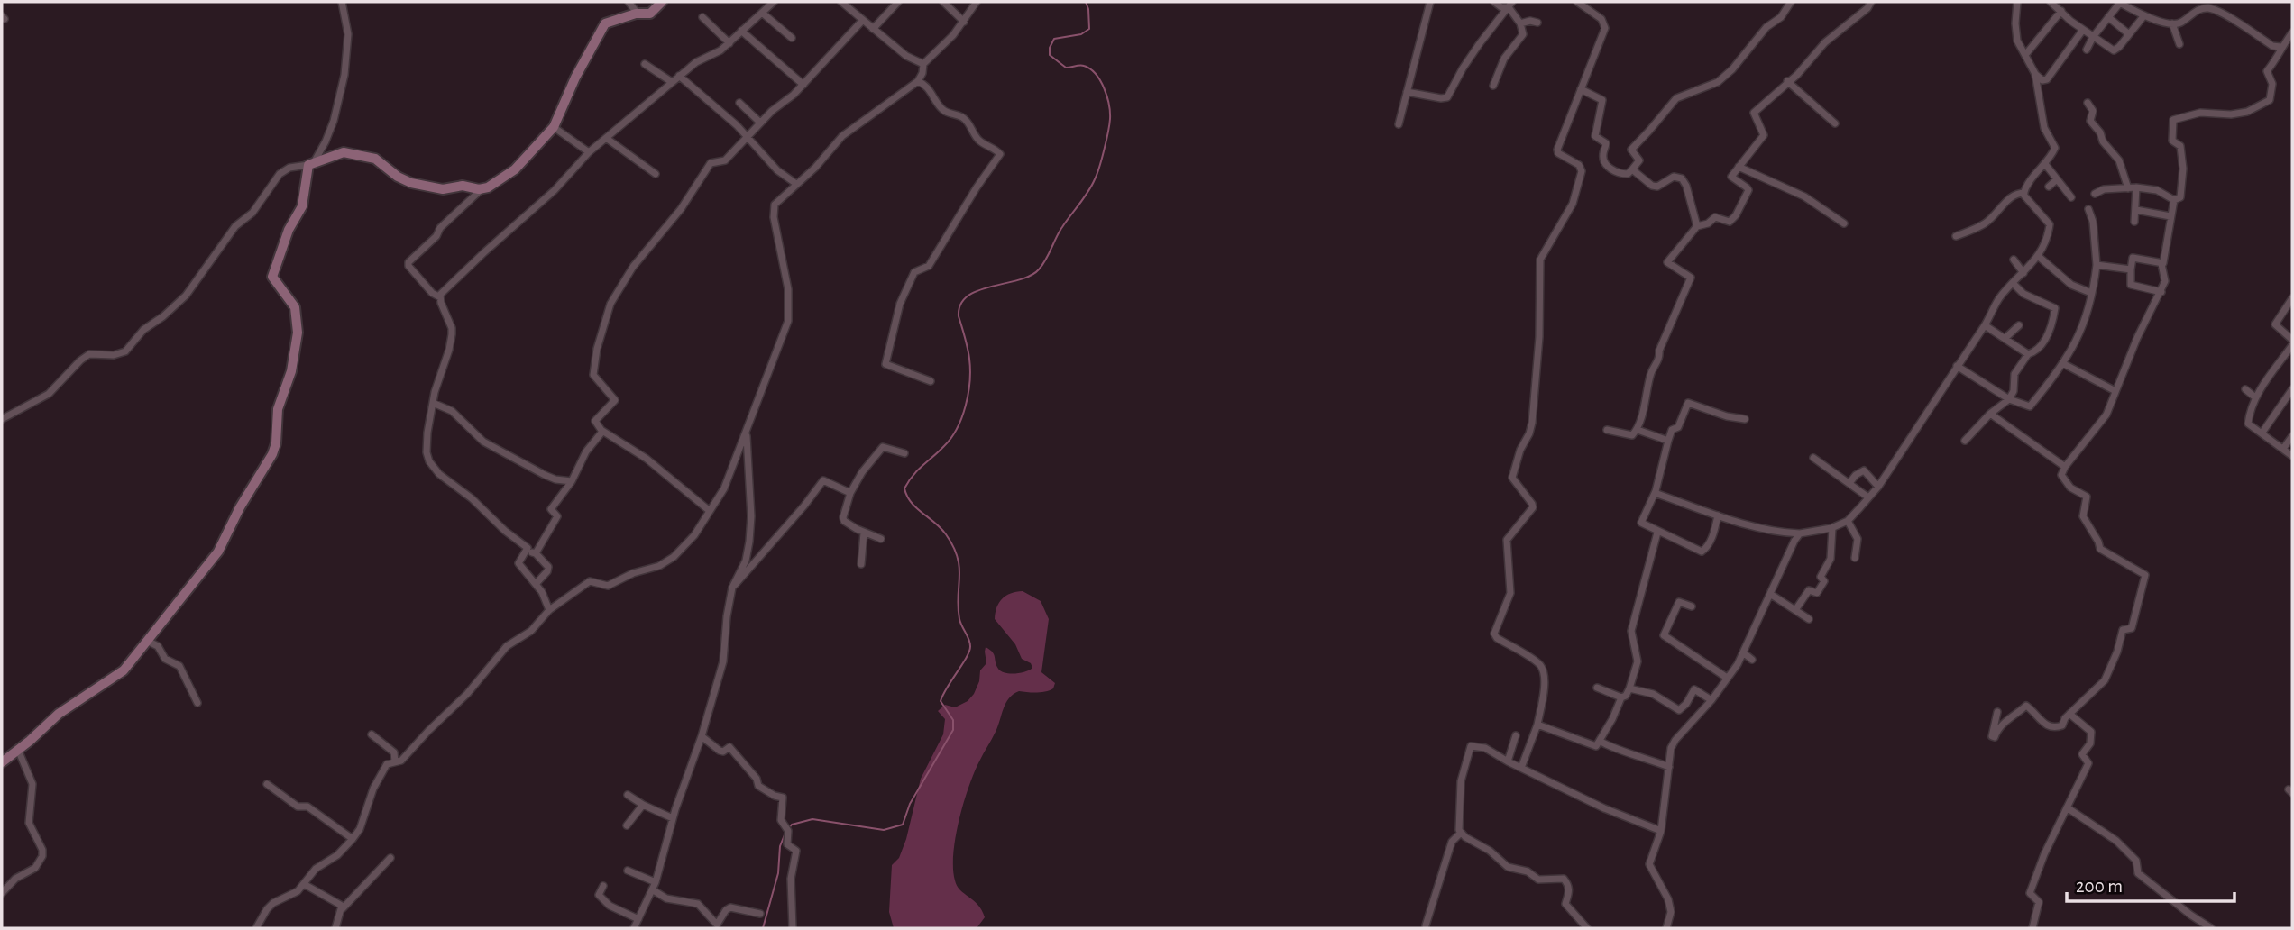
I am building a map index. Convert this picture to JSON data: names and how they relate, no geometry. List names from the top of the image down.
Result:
{
  "scale_bar": "200 m"
}
